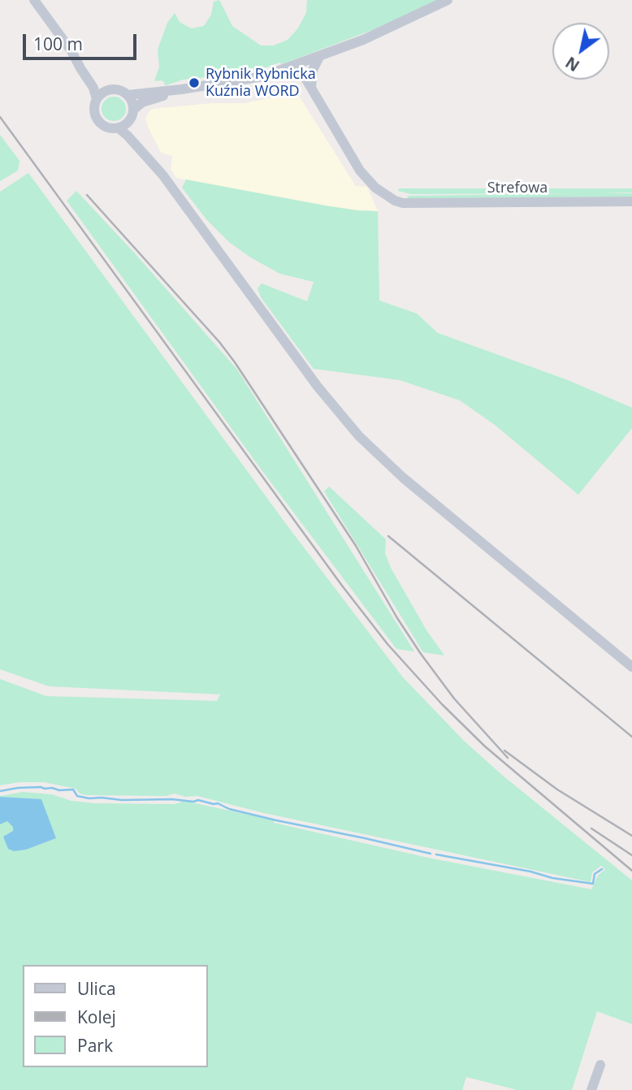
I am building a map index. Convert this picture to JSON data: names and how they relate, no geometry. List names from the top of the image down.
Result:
{
  "streets": {
    "street": ["Strefowa"]
  },
  "places": ["Rybnik Rybnicka Kuźnia WORD"],
  "legend": ["Ulica", "Kolej", "Park"],
  "scale_bar": "100 m",
  "north": "bottom left"
}
